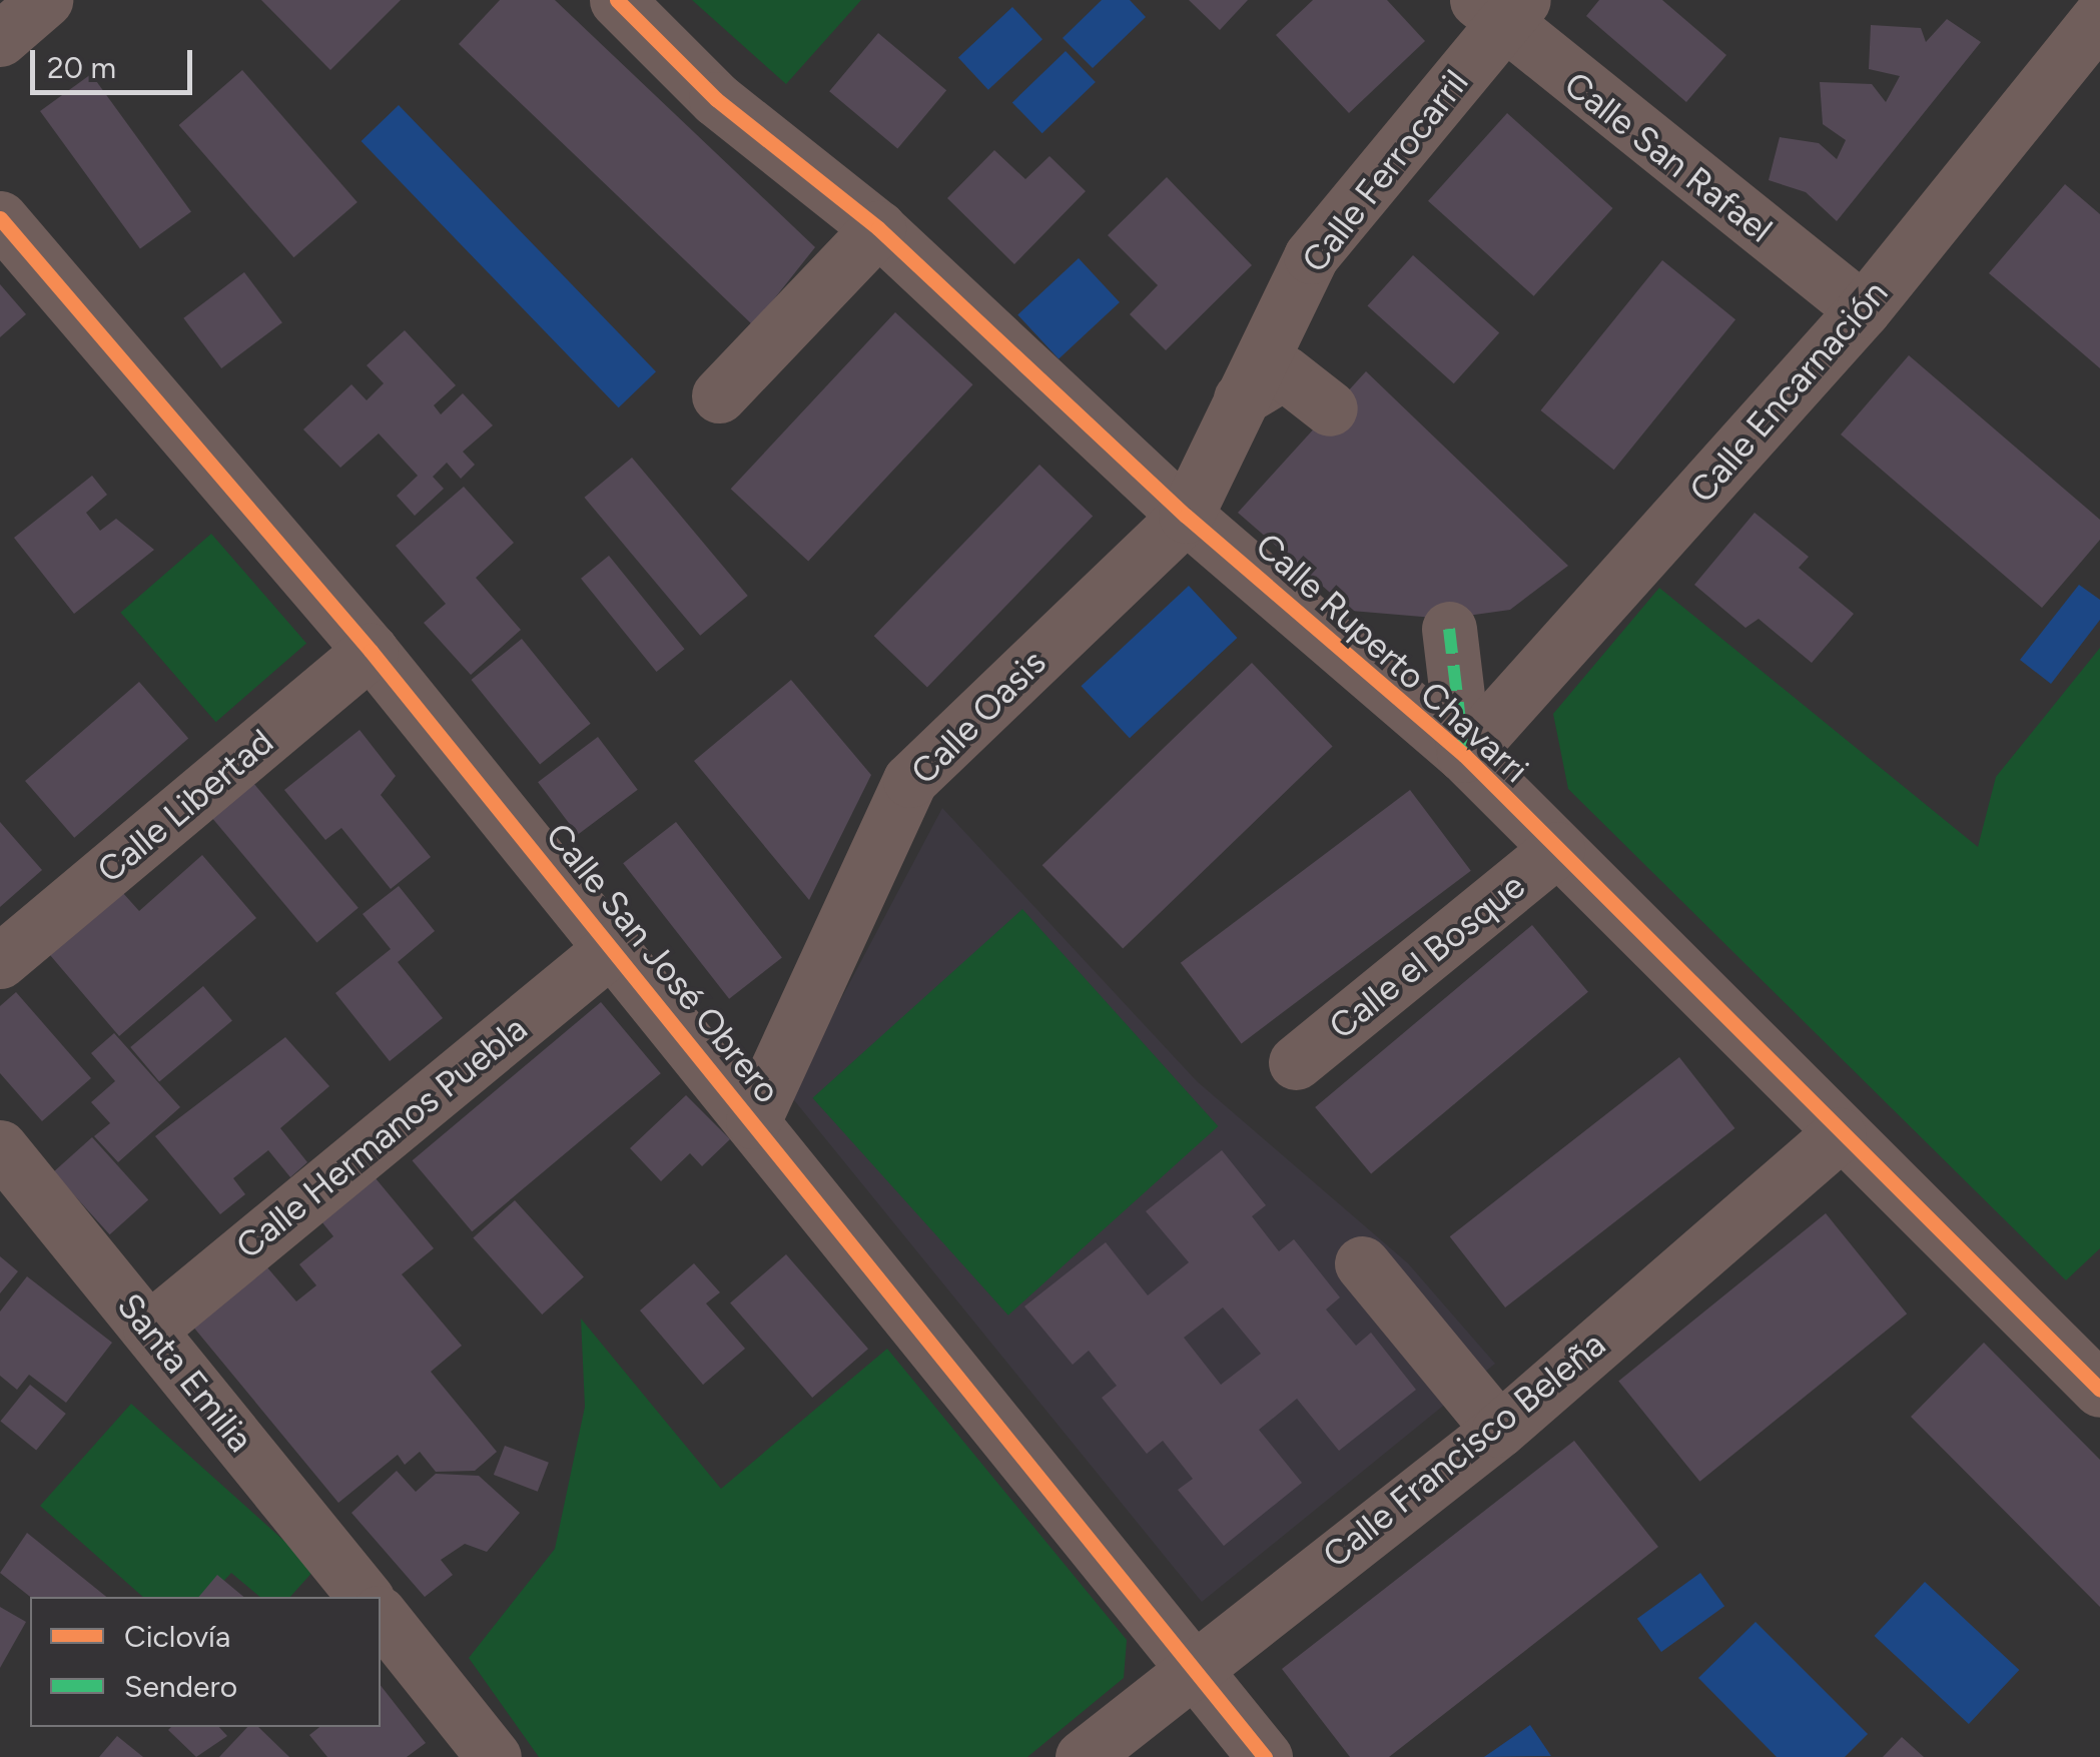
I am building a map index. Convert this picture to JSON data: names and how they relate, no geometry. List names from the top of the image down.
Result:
{
  "streets": {
    "street": [
      "Calle San Rafael",
      "Calle Ferrocarril",
      "Calle Encarnación",
      "Calle Ruperto Chavarri",
      "Calle Oasis",
      "Calle Libertad",
      "Calle el Bosque",
      "Calle San José Obrero",
      "Calle Hermanos Puebla",
      "Santa Emilia",
      "Calle Francisco Beleña"
    ]
  },
  "crossings": [
    ["Calle San Rafael", "Calle Ferrocarril"],
    ["Calle San Rafael", "Calle Encarnación"],
    ["Calle Ferrocarril", "Calle Ruperto Chavarri"],
    ["Calle Ferrocarril", "Calle Oasis"],
    ["Calle Encarnación", "Calle Ruperto Chavarri"],
    ["Calle Ruperto Chavarri", "Calle Oasis"],
    ["Calle Ruperto Chavarri", "Calle el Bosque"],
    ["Calle Ruperto Chavarri", "Calle Francisco Beleña"],
    ["Calle Oasis", "Calle San José Obrero"],
    ["Calle Libertad", "Calle San José Obrero"],
    ["Calle San José Obrero", "Calle Hermanos Puebla"],
    ["Calle San José Obrero", "Calle Francisco Beleña"],
    ["Calle Hermanos Puebla", "Santa Emilia"]
  ],
  "legend": ["Ciclovía", "Sendero"],
  "scale_bar": "20 m"
}
